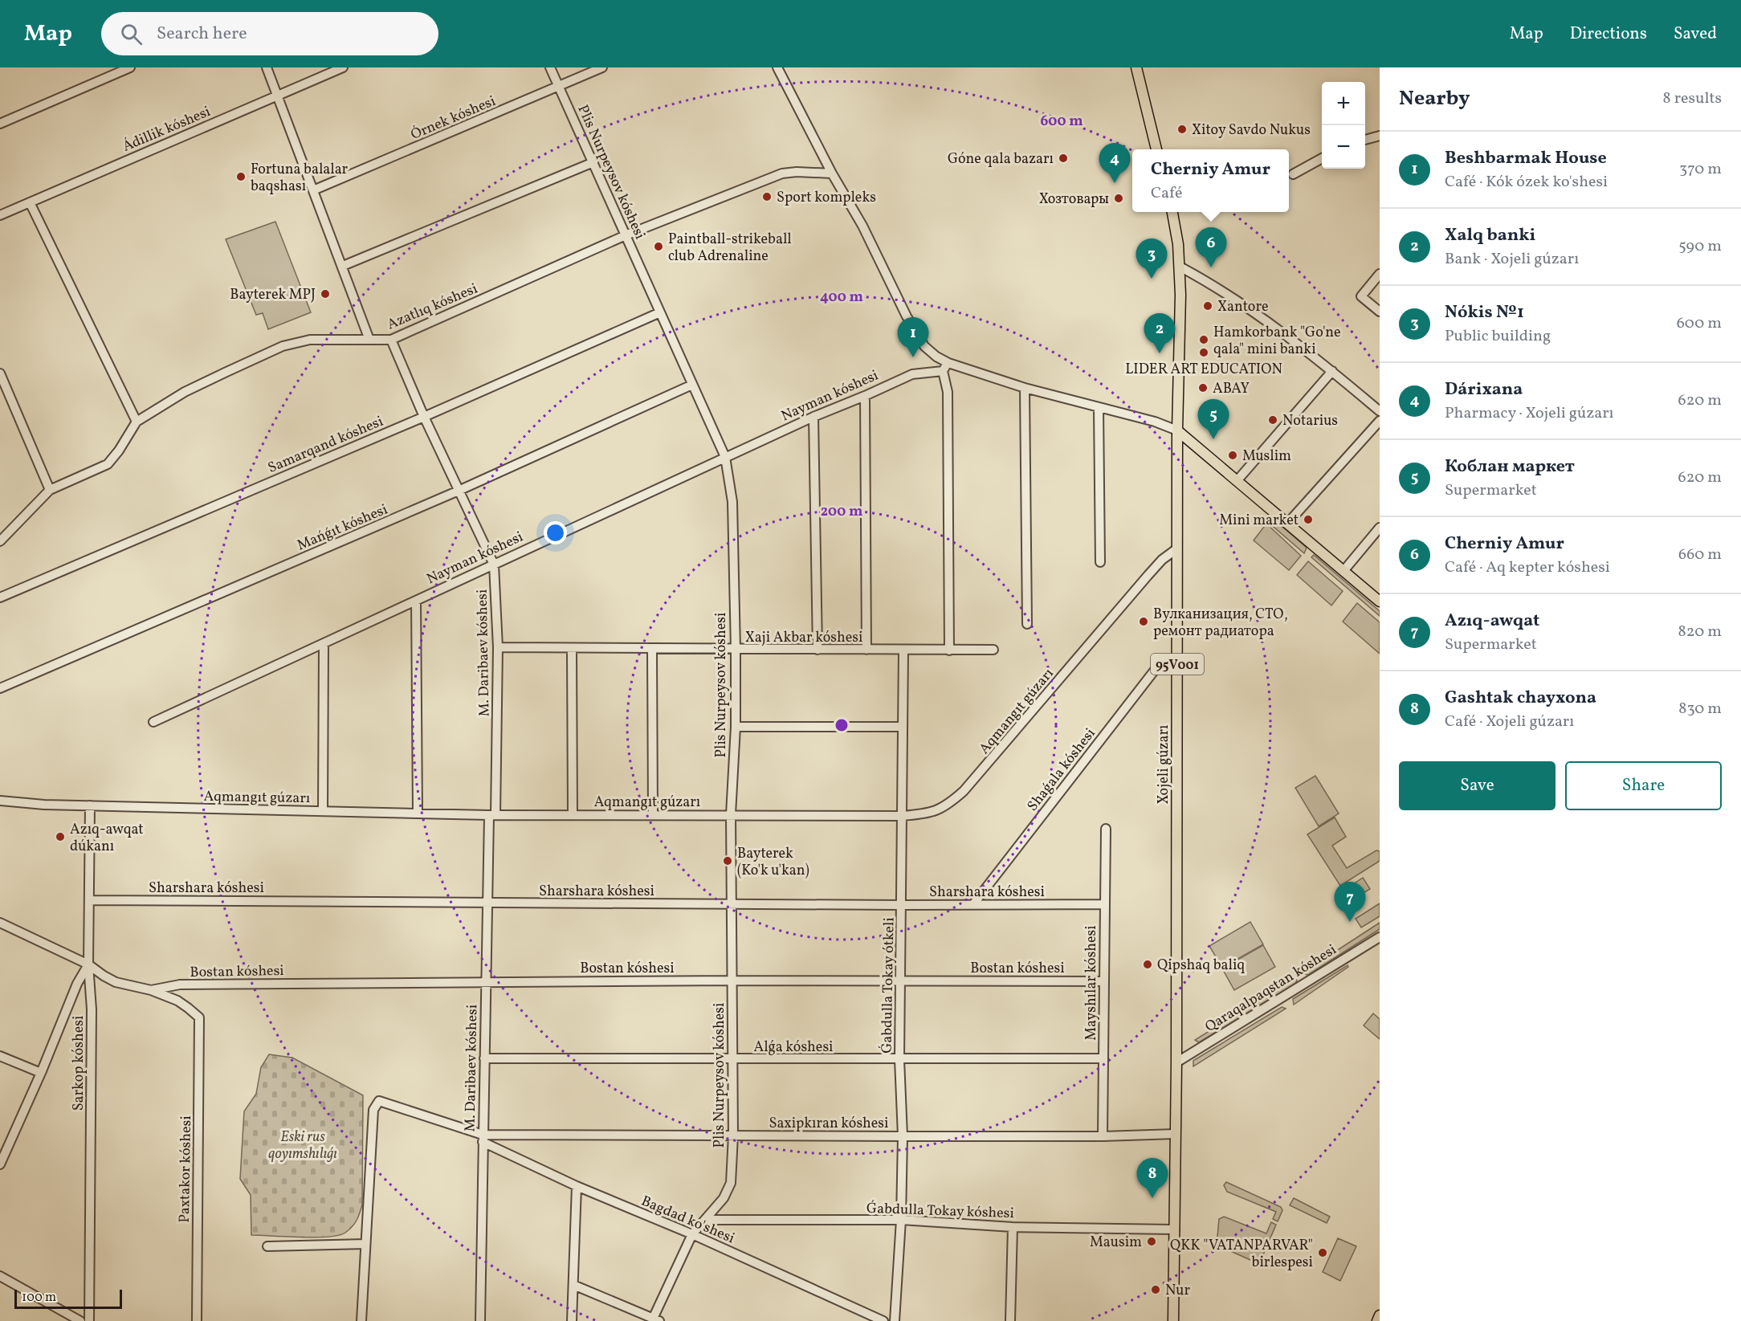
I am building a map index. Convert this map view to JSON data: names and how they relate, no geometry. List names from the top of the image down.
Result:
{
  "streets": {
    "main road": ["Nayman kóshesi", "95V001", "Xojeli gúzarı"],
    "street": [
      "Órnek kóshesi",
      "Ádillik kóshesi",
      "Plis Nurpeysov kóshesi",
      "Azatlıq kóshesi",
      "Samarqand kóshesi",
      "Mańǵıt kóshesi",
      "Xaji Akbar kóshesi",
      "M. Daribaev kóshesi",
      "Aqmangıt gúzarı",
      "Shaǵala kóshesi",
      "Sharshara kóshesi",
      "Bostan kóshesi",
      "Mayshılar kóshesi",
      "Ǵabdulla Tokay ótkeli",
      "Qaraqalpaqstan kóshesi",
      "Alǵa kóshesi",
      "Sarkop kóshesi",
      "Saxipkıran kóshesi",
      "Paxtakor kóshesi",
      "Ǵabdulla Tokay kóshesi",
      "Bagdad ko'shesi"
    ]
  },
  "crossings": [
    ["Órnek kóshesi", "Plis Nurpeysov kóshesi"],
    ["Plis Nurpeysov kóshesi", "Azatlıq kóshesi"],
    ["Plis Nurpeysov kóshesi", "Nayman kóshesi"],
    ["Plis Nurpeysov kóshesi", "Samarqand kóshesi"],
    ["Plis Nurpeysov kóshesi", "Mańǵıt kóshesi"],
    ["Plis Nurpeysov kóshesi", "Xaji Akbar kóshesi"],
    ["Plis Nurpeysov kóshesi", "Aqmangıt gúzarı"],
    ["Plis Nurpeysov kóshesi", "Sharshara kóshesi"],
    ["Plis Nurpeysov kóshesi", "Bostan kóshesi"],
    ["Plis Nurpeysov kóshesi", "Alǵa kóshesi"],
    ["Plis Nurpeysov kóshesi", "Saxipkıran kóshesi"],
    ["Plis Nurpeysov kóshesi", "Ǵabdulla Tokay kóshesi"],
    ["Plis Nurpeysov kóshesi", "Bagdad ko'shesi"],
    ["Azatlıq kóshesi", "M. Daribaev kóshesi"],
    ["Nayman kóshesi", "M. Daribaev kóshesi"],
    ["Nayman kóshesi", "Xojeli gúzarı"],
    ["Samarqand kóshesi", "M. Daribaev kóshesi"],
    ["Mańǵıt kóshesi", "M. Daribaev kóshesi"],
    ["Xaji Akbar kóshesi", "M. Daribaev kóshesi"],
    ["Xaji Akbar kóshesi", "Ǵabdulla Tokay ótkeli"],
    ["M. Daribaev kóshesi", "Aqmangıt gúzarı"],
    ["M. Daribaev kóshesi", "Sharshara kóshesi"],
    ["M. Daribaev kóshesi", "Bostan kóshesi"],
    ["M. Daribaev kóshesi", "Alǵa kóshesi"],
    ["M. Daribaev kóshesi", "Saxipkıran kóshesi"],
    ["M. Daribaev kóshesi", "Bagdad ko'shesi"],
    ["Aqmangıt gúzarı", "Xojeli gúzarı"],
    ["Aqmangıt gúzarı", "Ǵabdulla Tokay ótkeli"],
    ["Aqmangıt gúzarı", "Sarkop kóshesi"],
    ["Xojeli gúzarı", "Shaǵala kóshesi"],
    ["Xojeli gúzarı", "Qaraqalpaqstan kóshesi"],
    ["Xojeli gúzarı", "Saxipkıran kóshesi"],
    ["Xojeli gúzarı", "Ǵabdulla Tokay kóshesi"],
    ["Shaǵala kóshesi", "Sharshara kóshesi"],
    ["Sharshara kóshesi", "Mayshılar kóshesi"],
    ["Sharshara kóshesi", "Ǵabdulla Tokay ótkeli"],
    ["Sharshara kóshesi", "Sarkop kóshesi"],
    ["Bostan kóshesi", "Mayshılar kóshesi"],
    ["Bostan kóshesi", "Ǵabdulla Tokay ótkeli"],
    ["Bostan kóshesi", "Paxtakor kóshesi"],
    ["Mayshılar kóshesi", "Alǵa kóshesi"],
    ["Mayshılar kóshesi", "Saxipkıran kóshesi"],
    ["Ǵabdulla Tokay ótkeli", "Alǵa kóshesi"],
    ["Ǵabdulla Tokay ótkeli", "Saxipkıran kóshesi"],
    ["Ǵabdulla Tokay ótkeli", "Ǵabdulla Tokay kóshesi"],
    ["Saxipkıran kóshesi", "Bagdad ko'shesi"]
  ],
  "parks": ["Eski rus qoyımshılıǵı"],
  "places": [
    "Xitoy Savdo Nukus",
    "Góne qala bazarı",
    "Fortuna balalar baqshası",
    "Sport kompleks",
    "Хозтовары",
    "Paintball-strikeball club Adrenaline",
    "Bayterek MPJ",
    "Xantore",
    "Hamkorbank \"Go'ne qala\" mini banki",
    "LIDER ART EDUCATION",
    "ABAY",
    "Notarius",
    "Muslim",
    "Mini market",
    "Вулканизация, СТО, ремонт радиатора",
    "Azıq-awqat dúkanı",
    "Bayterek (Ko'k u'kan)",
    "Qipshaq baliq",
    "Mausim",
    "QKK \"VATANPARVAR\" birlespesi",
    "Nur"
  ],
  "scale_bar": "100 m",
  "page": {
    "header": "Map",
    "search": "Search here",
    "nav": ["Map", "Directions", "Saved"],
    "heading": ["Nearby", "8 results"],
    "map_buttons": ["+", "−"],
    "list": [
      {
        "mark": "1",
        "name": "Beshbarmak House",
        "note": "Café · Kók ózek ko'shesi",
        "value": "370 m"
      },
      {
        "mark": "2",
        "name": "Xalq banki",
        "note": "Bank · Xojeli gúzarı",
        "value": "590 m"
      },
      {
        "mark": "3",
        "name": "Nókis №1",
        "note": "Public building",
        "value": "600 m"
      },
      {
        "mark": "4",
        "name": "Dárixana",
        "note": "Pharmacy · Xojeli gúzarı",
        "value": "620 m"
      },
      {
        "mark": "5",
        "name": "Коблан маркет",
        "note": "Supermarket",
        "value": "620 m"
      },
      {
        "mark": "6",
        "name": "Cherniy Amur",
        "note": "Café · Aq kepter kóshesi",
        "value": "660 m"
      },
      {
        "mark": "7",
        "name": "Azıq-awqat",
        "note": "Supermarket",
        "value": "820 m"
      },
      {
        "mark": "8",
        "name": "Gashtak chayxona",
        "note": "Café · Xojeli gúzarı",
        "value": "830 m"
      }
    ],
    "pins": [
      "4",
      "6",
      "3",
      "2",
      "1",
      "5",
      "7",
      "8"
    ],
    "popup": ["Cherniy Amur", "Café"],
    "buttons": ["Save", "Share"],
    "scale": "100 m"
  },
  "rings": ["600 m", "400 m", "200 m"]
}
